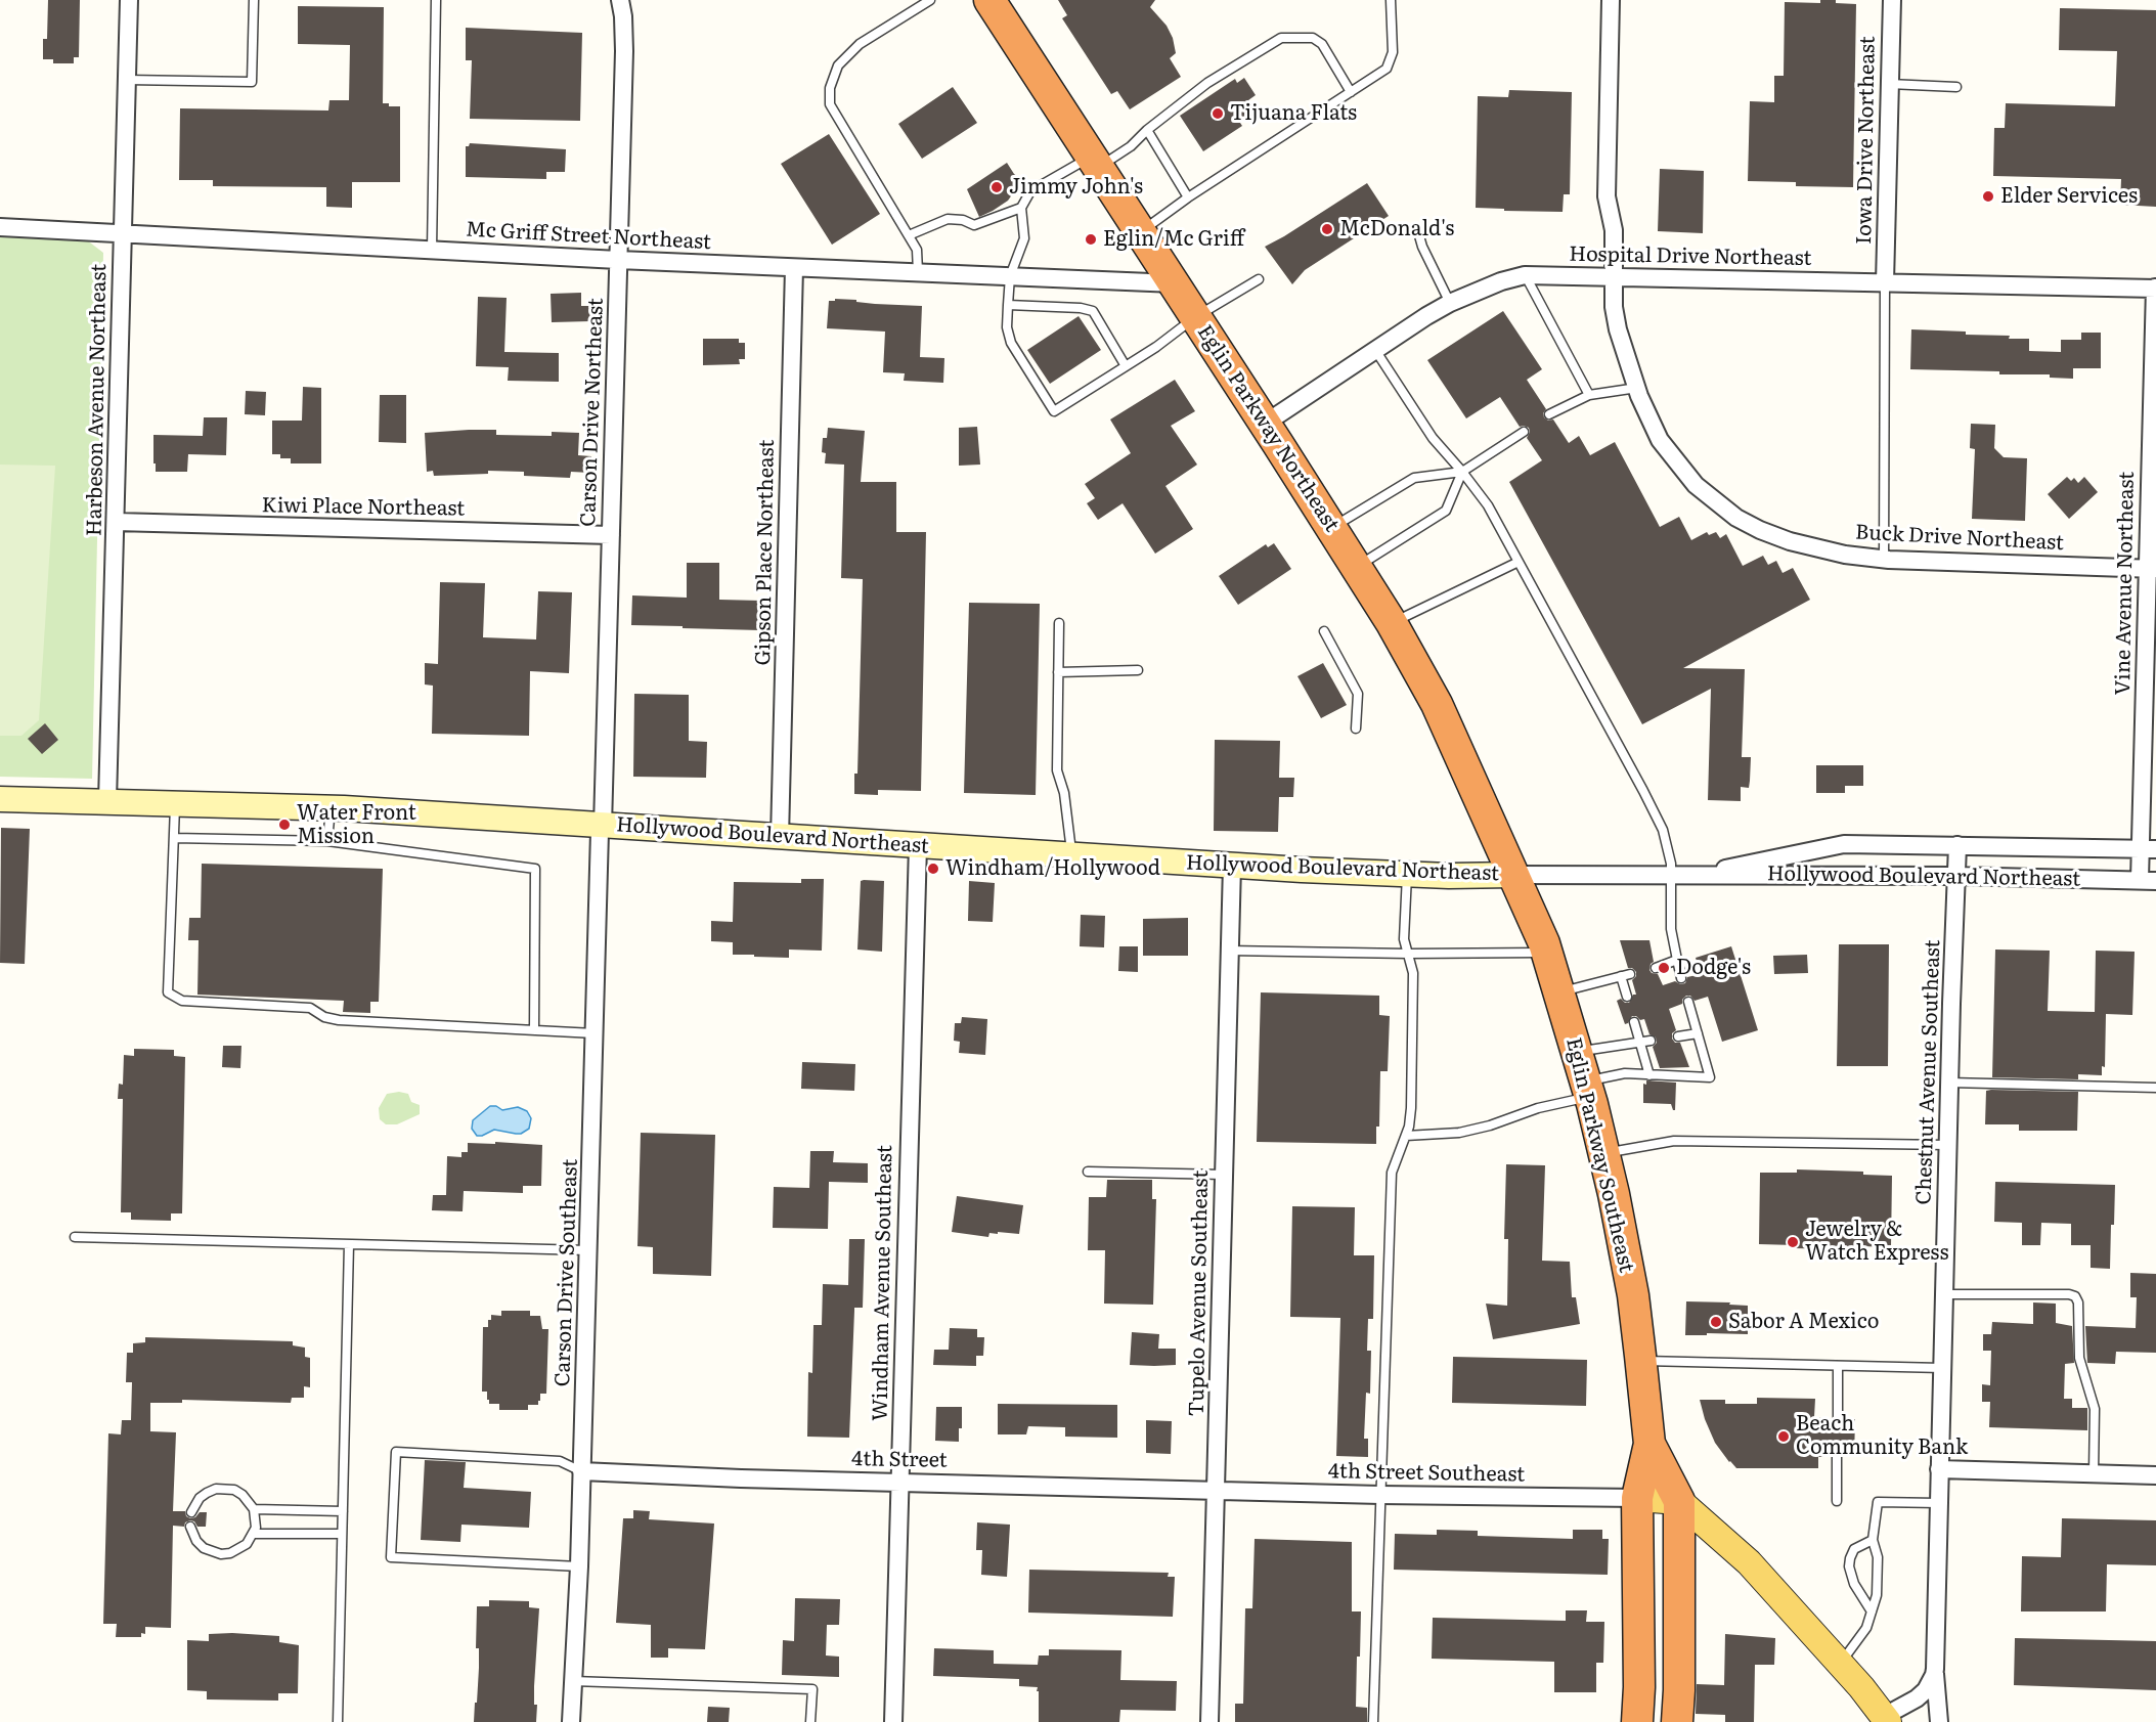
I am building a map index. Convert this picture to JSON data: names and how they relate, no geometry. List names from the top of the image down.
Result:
{
  "streets": {
    "highway": ["Eglin Parkway Northeast", "Eglin Parkway Southeast"],
    "street": [
      "Iowa Drive Northeast",
      "Mc Griff Street Northeast",
      "Hospital Drive Northeast",
      "Harbeson Avenue Northeast",
      "Carson Drive Northeast",
      "Kiwi Place Northeast",
      "Buck Drive Northeast",
      "Gipson Place Northeast",
      "Vine Avenue Northeast",
      "Hollywood Boulevard Northeast",
      "Chestnut Avenue Southeast",
      "Carson Drive Southeast",
      "Windham Avenue Southeast",
      "Tupelo Avenue Southeast",
      "4th Street",
      "4th Street Southeast"
    ]
  },
  "crossings": [
    ["Iowa Drive Northeast", "Hospital Drive Northeast"],
    ["Mc Griff Street Northeast", "Harbeson Avenue Northeast"],
    ["Mc Griff Street Northeast", "Carson Drive Northeast"],
    ["Mc Griff Street Northeast", "Eglin Parkway Northeast"],
    ["Mc Griff Street Northeast", "Gipson Place Northeast"],
    ["Hospital Drive Northeast", "Eglin Parkway Northeast"],
    ["Hospital Drive Northeast", "Buck Drive Northeast"],
    ["Hospital Drive Northeast", "Vine Avenue Northeast"],
    ["Harbeson Avenue Northeast", "Kiwi Place Northeast"],
    ["Harbeson Avenue Northeast", "Hollywood Boulevard Northeast"],
    ["Carson Drive Northeast", "Kiwi Place Northeast"],
    ["Carson Drive Northeast", "Hollywood Boulevard Northeast"],
    ["Carson Drive Northeast", "Carson Drive Southeast"],
    ["Eglin Parkway Northeast", "Hollywood Boulevard Northeast"],
    ["Eglin Parkway Northeast", "Eglin Parkway Southeast"],
    ["Buck Drive Northeast", "Vine Avenue Northeast"],
    ["Gipson Place Northeast", "Hollywood Boulevard Northeast"],
    ["Vine Avenue Northeast", "Hollywood Boulevard Northeast"],
    ["Hollywood Boulevard Northeast", "Chestnut Avenue Southeast"],
    ["Hollywood Boulevard Northeast", "Eglin Parkway Southeast"],
    ["Hollywood Boulevard Northeast", "Carson Drive Southeast"],
    ["Hollywood Boulevard Northeast", "Windham Avenue Southeast"],
    ["Hollywood Boulevard Northeast", "Tupelo Avenue Southeast"],
    ["Eglin Parkway Southeast", "4th Street Southeast"],
    ["Carson Drive Southeast", "4th Street"],
    ["Windham Avenue Southeast", "4th Street"],
    ["Tupelo Avenue Southeast", "4th Street"],
    ["Tupelo Avenue Southeast", "4th Street Southeast"],
    ["4th Street", "4th Street Southeast"]
  ],
  "places": [
    "Tijuana Flats",
    "Jimmy John's",
    "Elder Services",
    "McDonald's",
    "Eglin/Mc Griff",
    "Water Front Mission",
    "Windham/Hollywood",
    "Dodge's",
    "Jewelry & Watch Express",
    "Sabor A Mexico",
    "Beach Community Bank"
  ]
}
